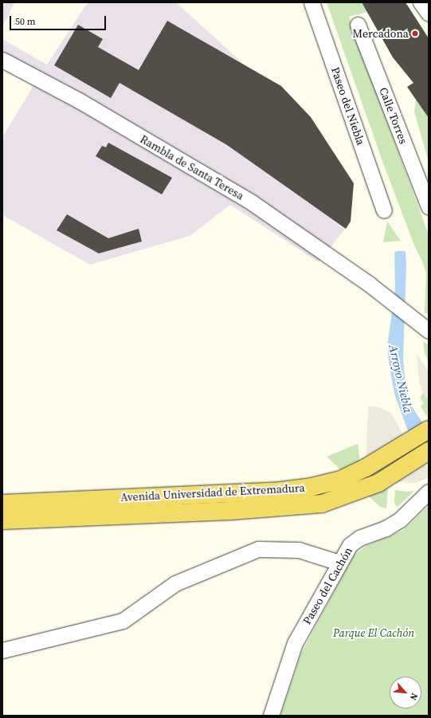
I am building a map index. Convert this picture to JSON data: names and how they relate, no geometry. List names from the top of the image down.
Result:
{
  "streets": {
    "main road": ["Avenida Universidad de Extremadura"],
    "street": [
      "Paseo del Niebla",
      "Calle Torres",
      "Rambla de Santa Teresa",
      "Paseo del Cachón"
    ]
  },
  "water": ["Arroyo Niebla"],
  "parks": ["Parque El Cachón"],
  "places": ["Mercadona"],
  "scale_bar": "50 m",
  "north": "bottom right"
}
